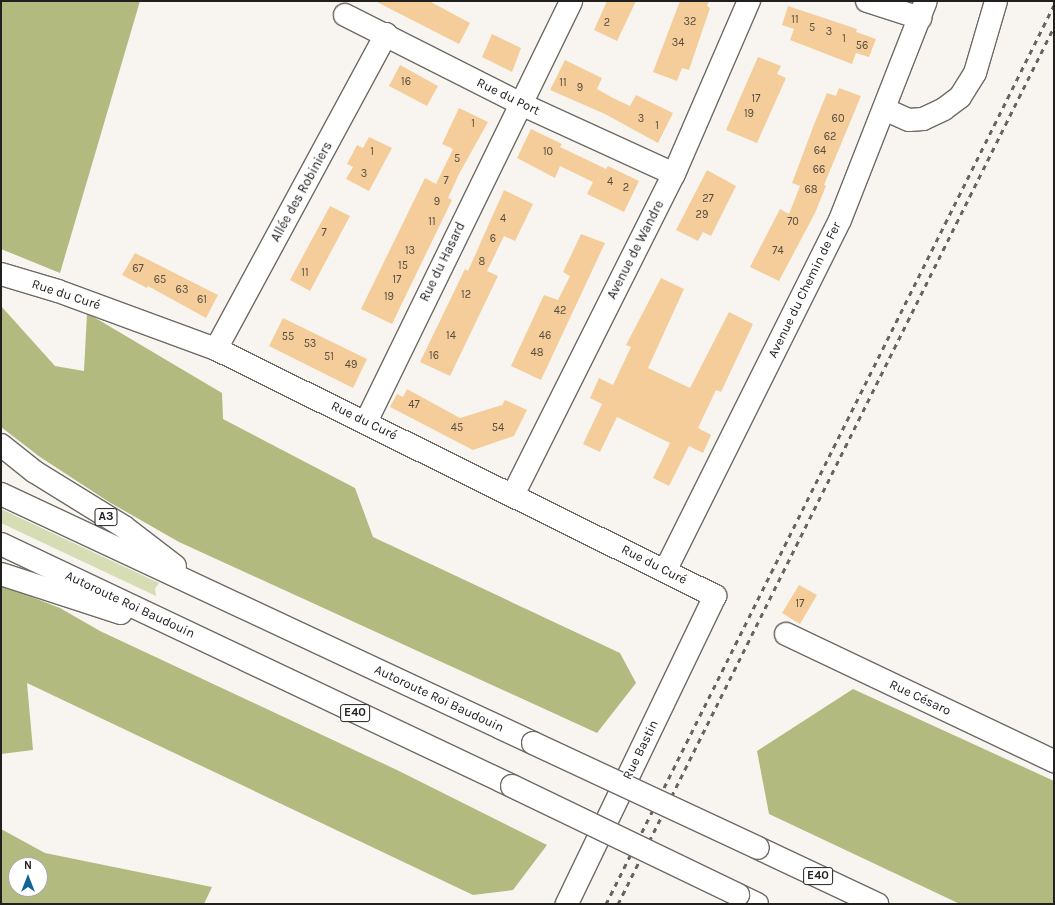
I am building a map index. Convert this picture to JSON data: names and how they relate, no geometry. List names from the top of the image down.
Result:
{
  "streets": {
    "main road": [
      "Rue du Port",
      "Allée des Robiniers",
      "Avenue de Wandre",
      "Rue du Hasard",
      "Avenue du Chemin de Fer",
      "Rue du Curé",
      "A3",
      "Autoroute Roi Baudouin",
      "Rue Césaro",
      "E40",
      "Rue Bastin"
    ]
  },
  "crossings": [
    ["Rue du Port", "Allée des Robiniers"],
    ["Rue du Port", "Avenue de Wandre"],
    ["Rue du Port", "Rue du Hasard"],
    ["Allée des Robiniers", "Rue du Curé"],
    ["Avenue de Wandre", "Rue du Curé"],
    ["Rue du Hasard", "Rue du Curé"],
    ["Avenue du Chemin de Fer", "Rue du Curé"],
    ["Rue du Curé", "Rue Bastin"],
    ["A3", "Autoroute Roi Baudouin"]
  ],
  "house_numbers": [
    "11",
    "32",
    "2",
    "5",
    "3",
    "1",
    "34",
    "56",
    "16",
    "11",
    "9",
    "17",
    "19",
    "3",
    "60",
    "1",
    "1",
    "62",
    "64",
    "1",
    "10",
    "5",
    "66",
    "3",
    "7",
    "4",
    "2",
    "68",
    "27",
    "9",
    "29",
    "4",
    "11",
    "70",
    "7",
    "6",
    "13",
    "74",
    "8",
    "15",
    "67",
    "11",
    "65",
    "17",
    "63",
    "12",
    "19",
    "61",
    "42",
    "14",
    "46",
    "55",
    "53",
    "48",
    "16",
    "51",
    "49",
    "47",
    "45",
    "54",
    "17"
  ],
  "north": "top"
}
